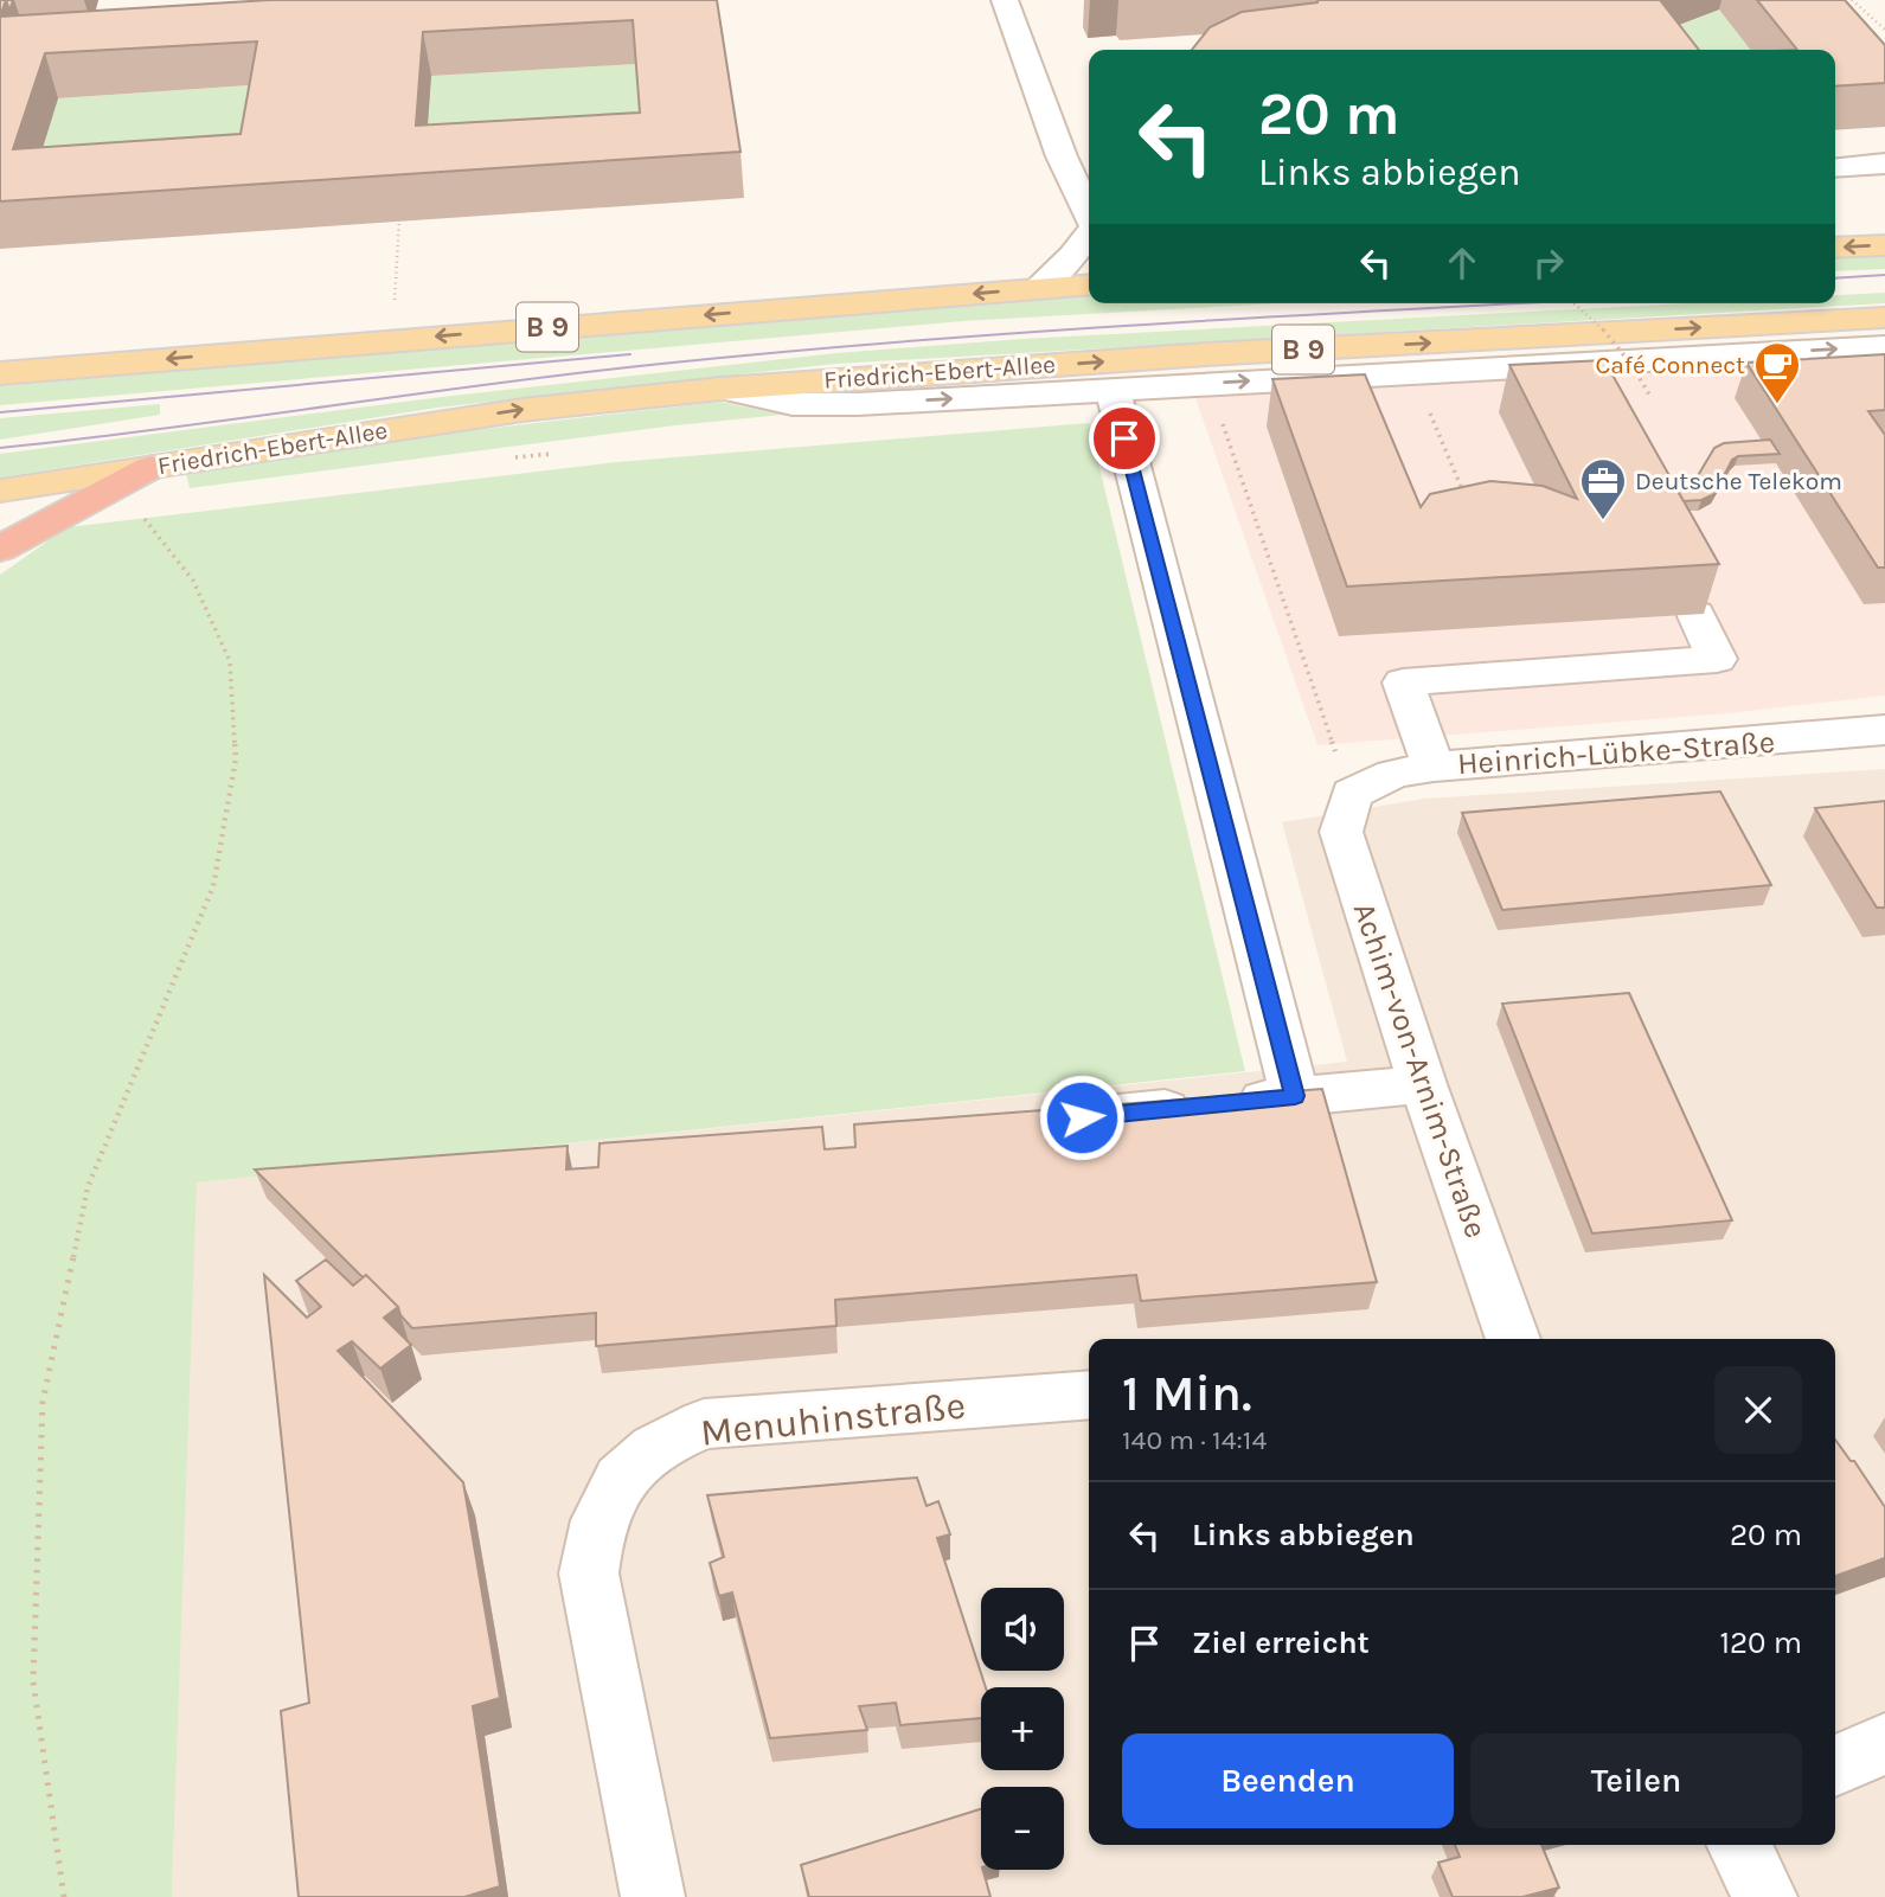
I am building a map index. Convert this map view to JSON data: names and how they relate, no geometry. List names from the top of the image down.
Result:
{
  "streets": {
    "main road": ["B 9", "Friedrich-Ebert-Allee"],
    "street": ["Heinrich-Lübke-Straße", "Achim-von-Arnim-Straße", "Menuhinstraße"]
  },
  "crossings": [
    ["Heinrich-Lübke-Straße", "Achim-von-Arnim-Straße"]
  ],
  "places": {
    "cafe": ["Café Connect"],
    "office": ["Deutsche Telekom"]
  },
  "page": {
    "turn": ["20 m", "Links abbiegen"],
    "heading": ["1 Min.", "140 m · 14:14"],
    "list": [
      {
        "name": "Links abbiegen",
        "value": "20 m"
      },
      {
        "name": "Ziel erreicht",
        "value": "120 m"
      }
    ],
    "map_buttons": ["+", "−"],
    "buttons": ["Beenden", "Teilen"]
  }
}
